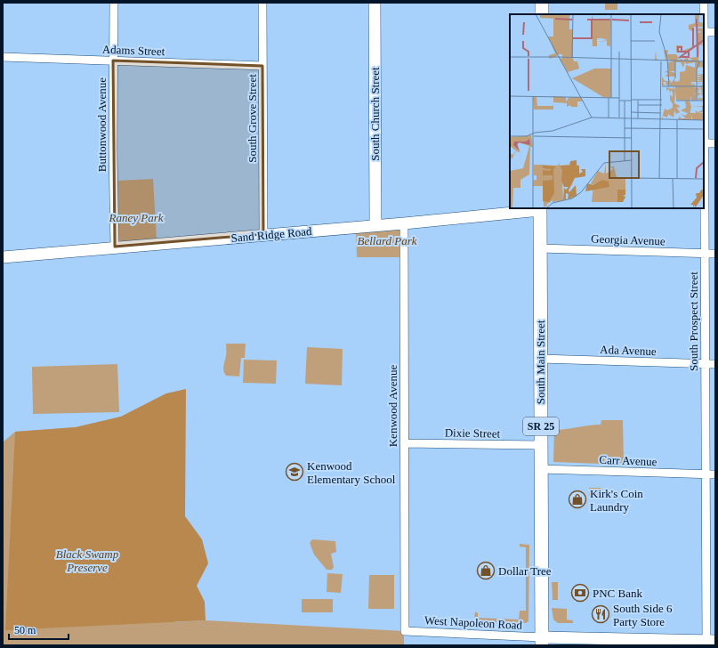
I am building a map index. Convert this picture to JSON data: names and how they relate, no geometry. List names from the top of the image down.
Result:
{
  "streets": {
    "main road": ["South Main Street", "SR 25"],
    "street": [
      "Adams Street",
      "South Church Street",
      "South Grove Street",
      "Buttonwood Avenue",
      "Sand Ridge Road",
      "Georgia Avenue",
      "South Prospect Street",
      "Ada Avenue",
      "Kenwood Avenue",
      "Dixie Street",
      "Carr Avenue",
      "West Napoleon Road"
    ]
  },
  "crossings": [
    ["Adams Street", "South Grove Street"],
    ["Adams Street", "Buttonwood Avenue"],
    ["South Church Street", "Sand Ridge Road"],
    ["South Grove Street", "Sand Ridge Road"],
    ["Buttonwood Avenue", "Sand Ridge Road"],
    ["Sand Ridge Road", "South Main Street"],
    ["Sand Ridge Road", "Kenwood Avenue"],
    ["Georgia Avenue", "South Prospect Street"],
    ["Georgia Avenue", "South Main Street"],
    ["South Prospect Street", "Ada Avenue"],
    ["South Prospect Street", "Carr Avenue"],
    ["Ada Avenue", "South Main Street"],
    ["South Main Street", "Dixie Street"],
    ["South Main Street", "Carr Avenue"],
    ["South Main Street", "West Napoleon Road"],
    ["Kenwood Avenue", "Dixie Street"],
    ["Kenwood Avenue", "West Napoleon Road"]
  ],
  "parks": ["Raney Park", "Bellard Park", "Black Swamp Preserve"],
  "places": {
    "school or university": ["Kenwood Elementary School"],
    "shop": ["Kirk's Coin Laundry", "Dollar Tree"],
    "bank": ["PNC Bank"],
    "restaurant": ["South Side 6 Party Store"]
  },
  "scale_bar": "50 m"
}
